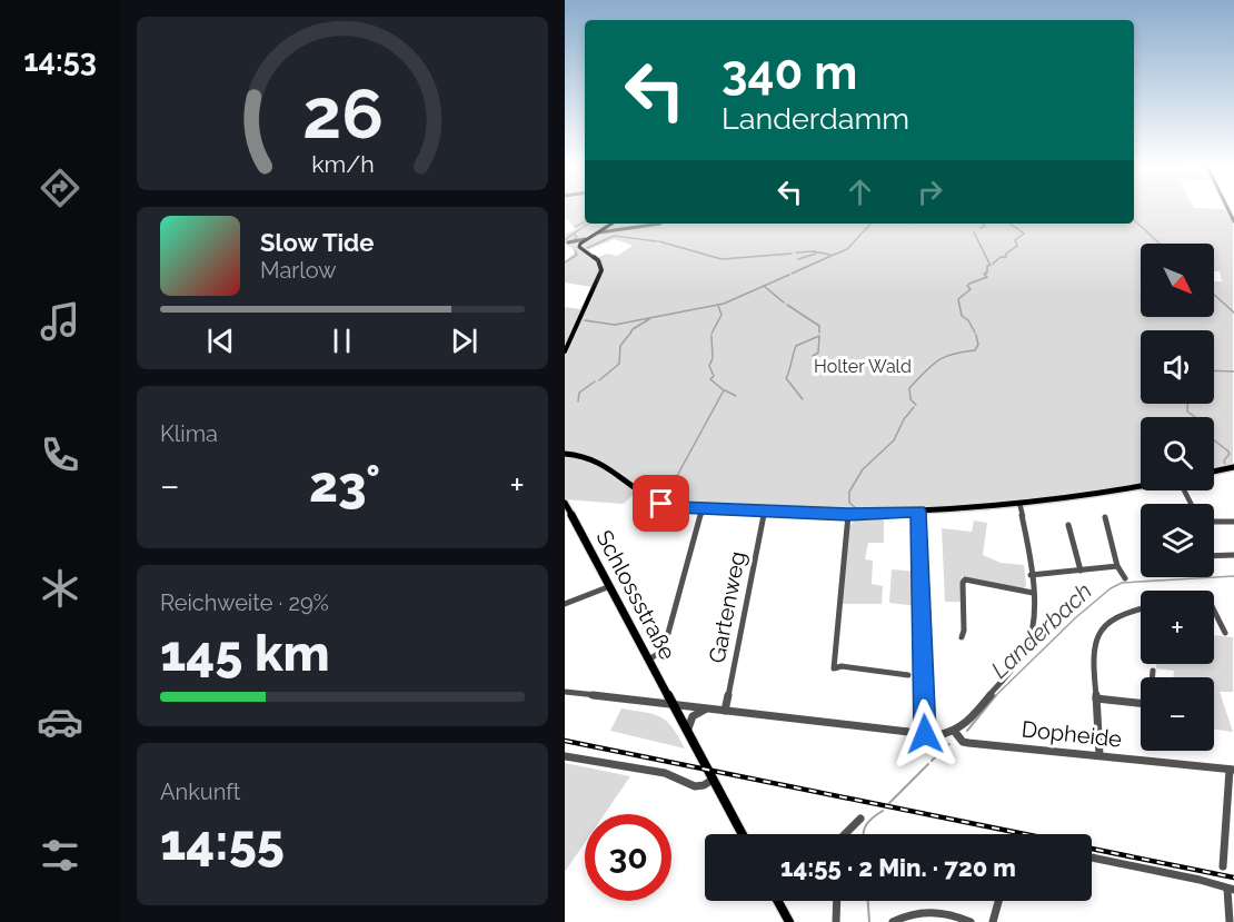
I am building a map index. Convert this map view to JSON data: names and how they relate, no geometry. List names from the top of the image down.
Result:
{
  "streets": {
    "main road": ["Schlossstraße"],
    "street": ["Gartenweg", "Dopheide"]
  },
  "water": ["Landerbach"],
  "parks": ["Holter Wald"],
  "north": "bottom right",
  "page": {
    "tabs": "14:53",
    "turn": ["340 m", "Landerdamm"],
    "song": ["Slow Tide", "Marlow"],
    "map_buttons": ["+", "−"],
    "tile": [
      "Klima",
      ["Reichweite · 29%", "145 km"],
      ["Ankunft", "14:55"]
    ],
    "heat": ["−", "23°", "+"],
    "limit": "30",
    "trip": "14:55 · 2 Min. · 720 m",
    "gauge": ["26", "km/h"]
  }
}
